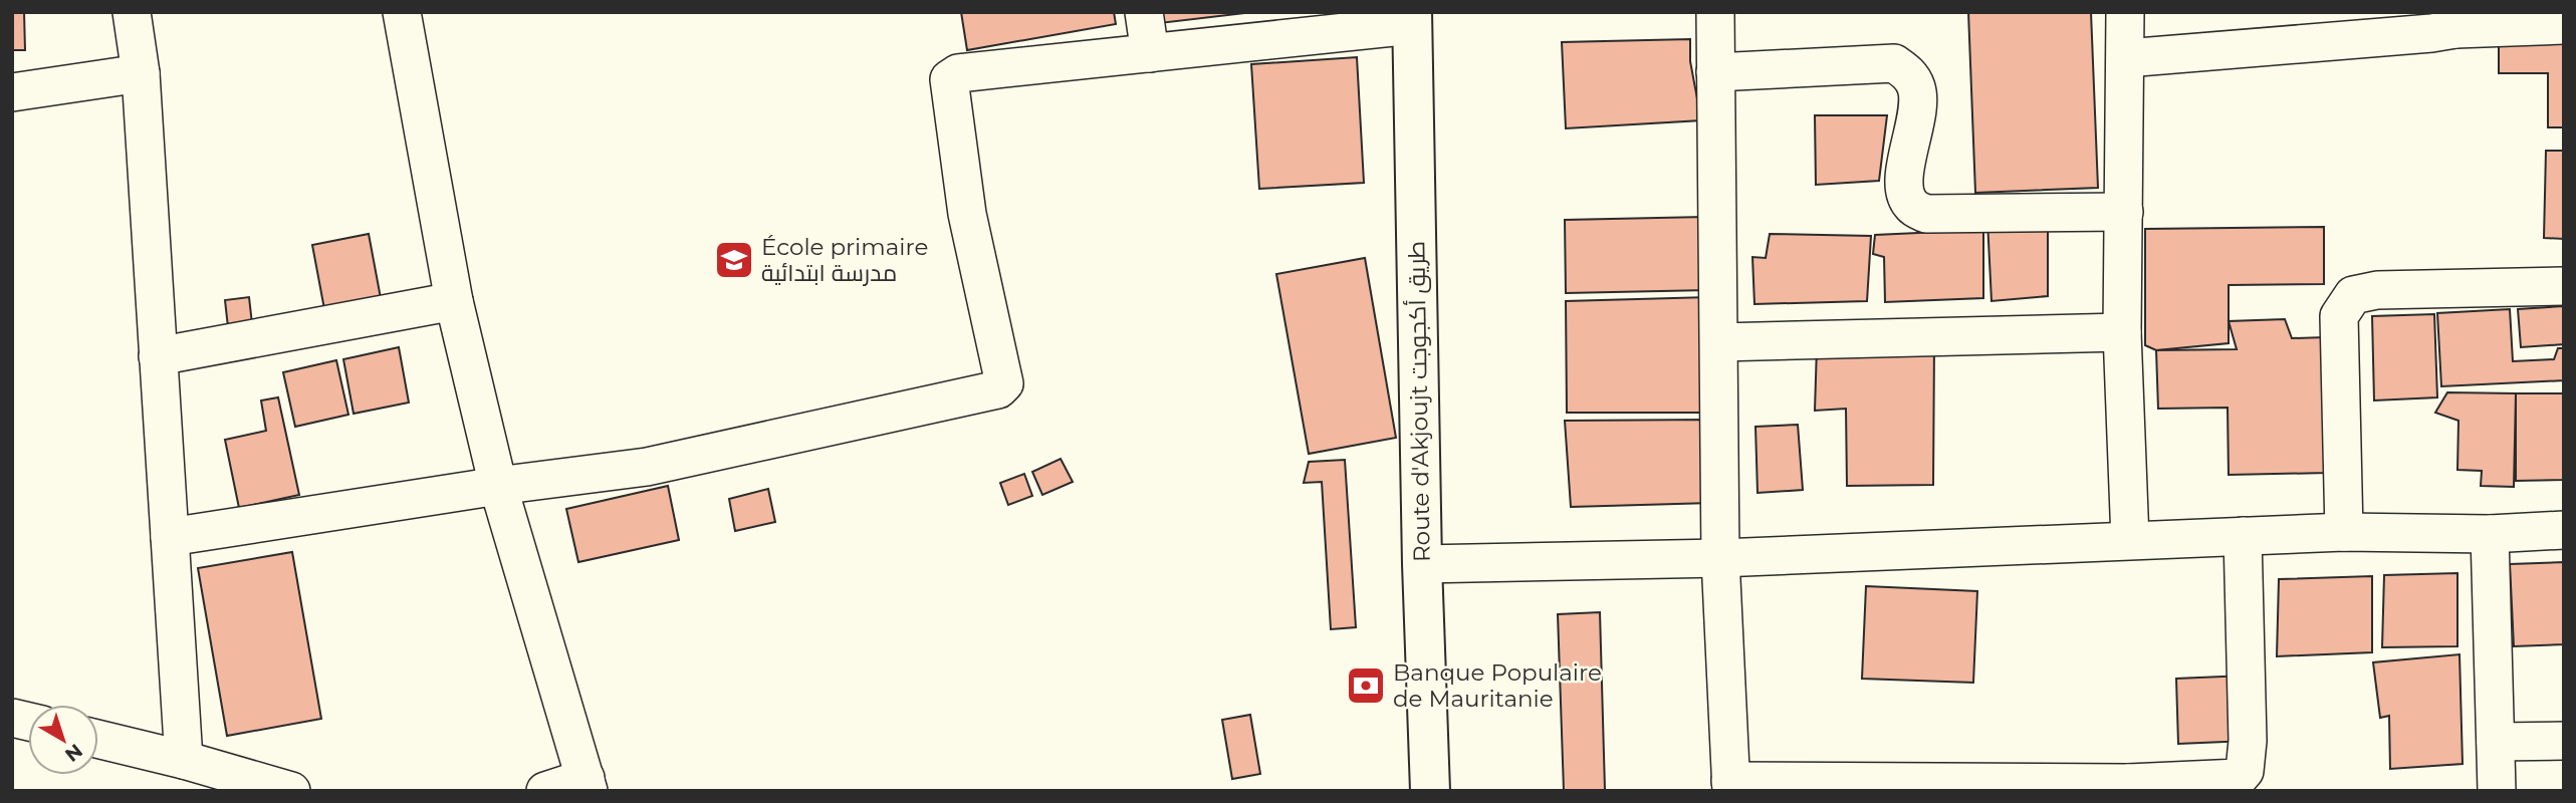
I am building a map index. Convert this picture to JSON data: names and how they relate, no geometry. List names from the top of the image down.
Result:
{
  "streets": {
    "highway": ["Route d'Akjoujt طريق أكجوجت"]
  },
  "places": {
    "school or university": ["École primaire مدرسة ابتدائية"],
    "bank": ["Banque Populaire de Mauritanie"]
  },
  "north": "bottom right"
}
